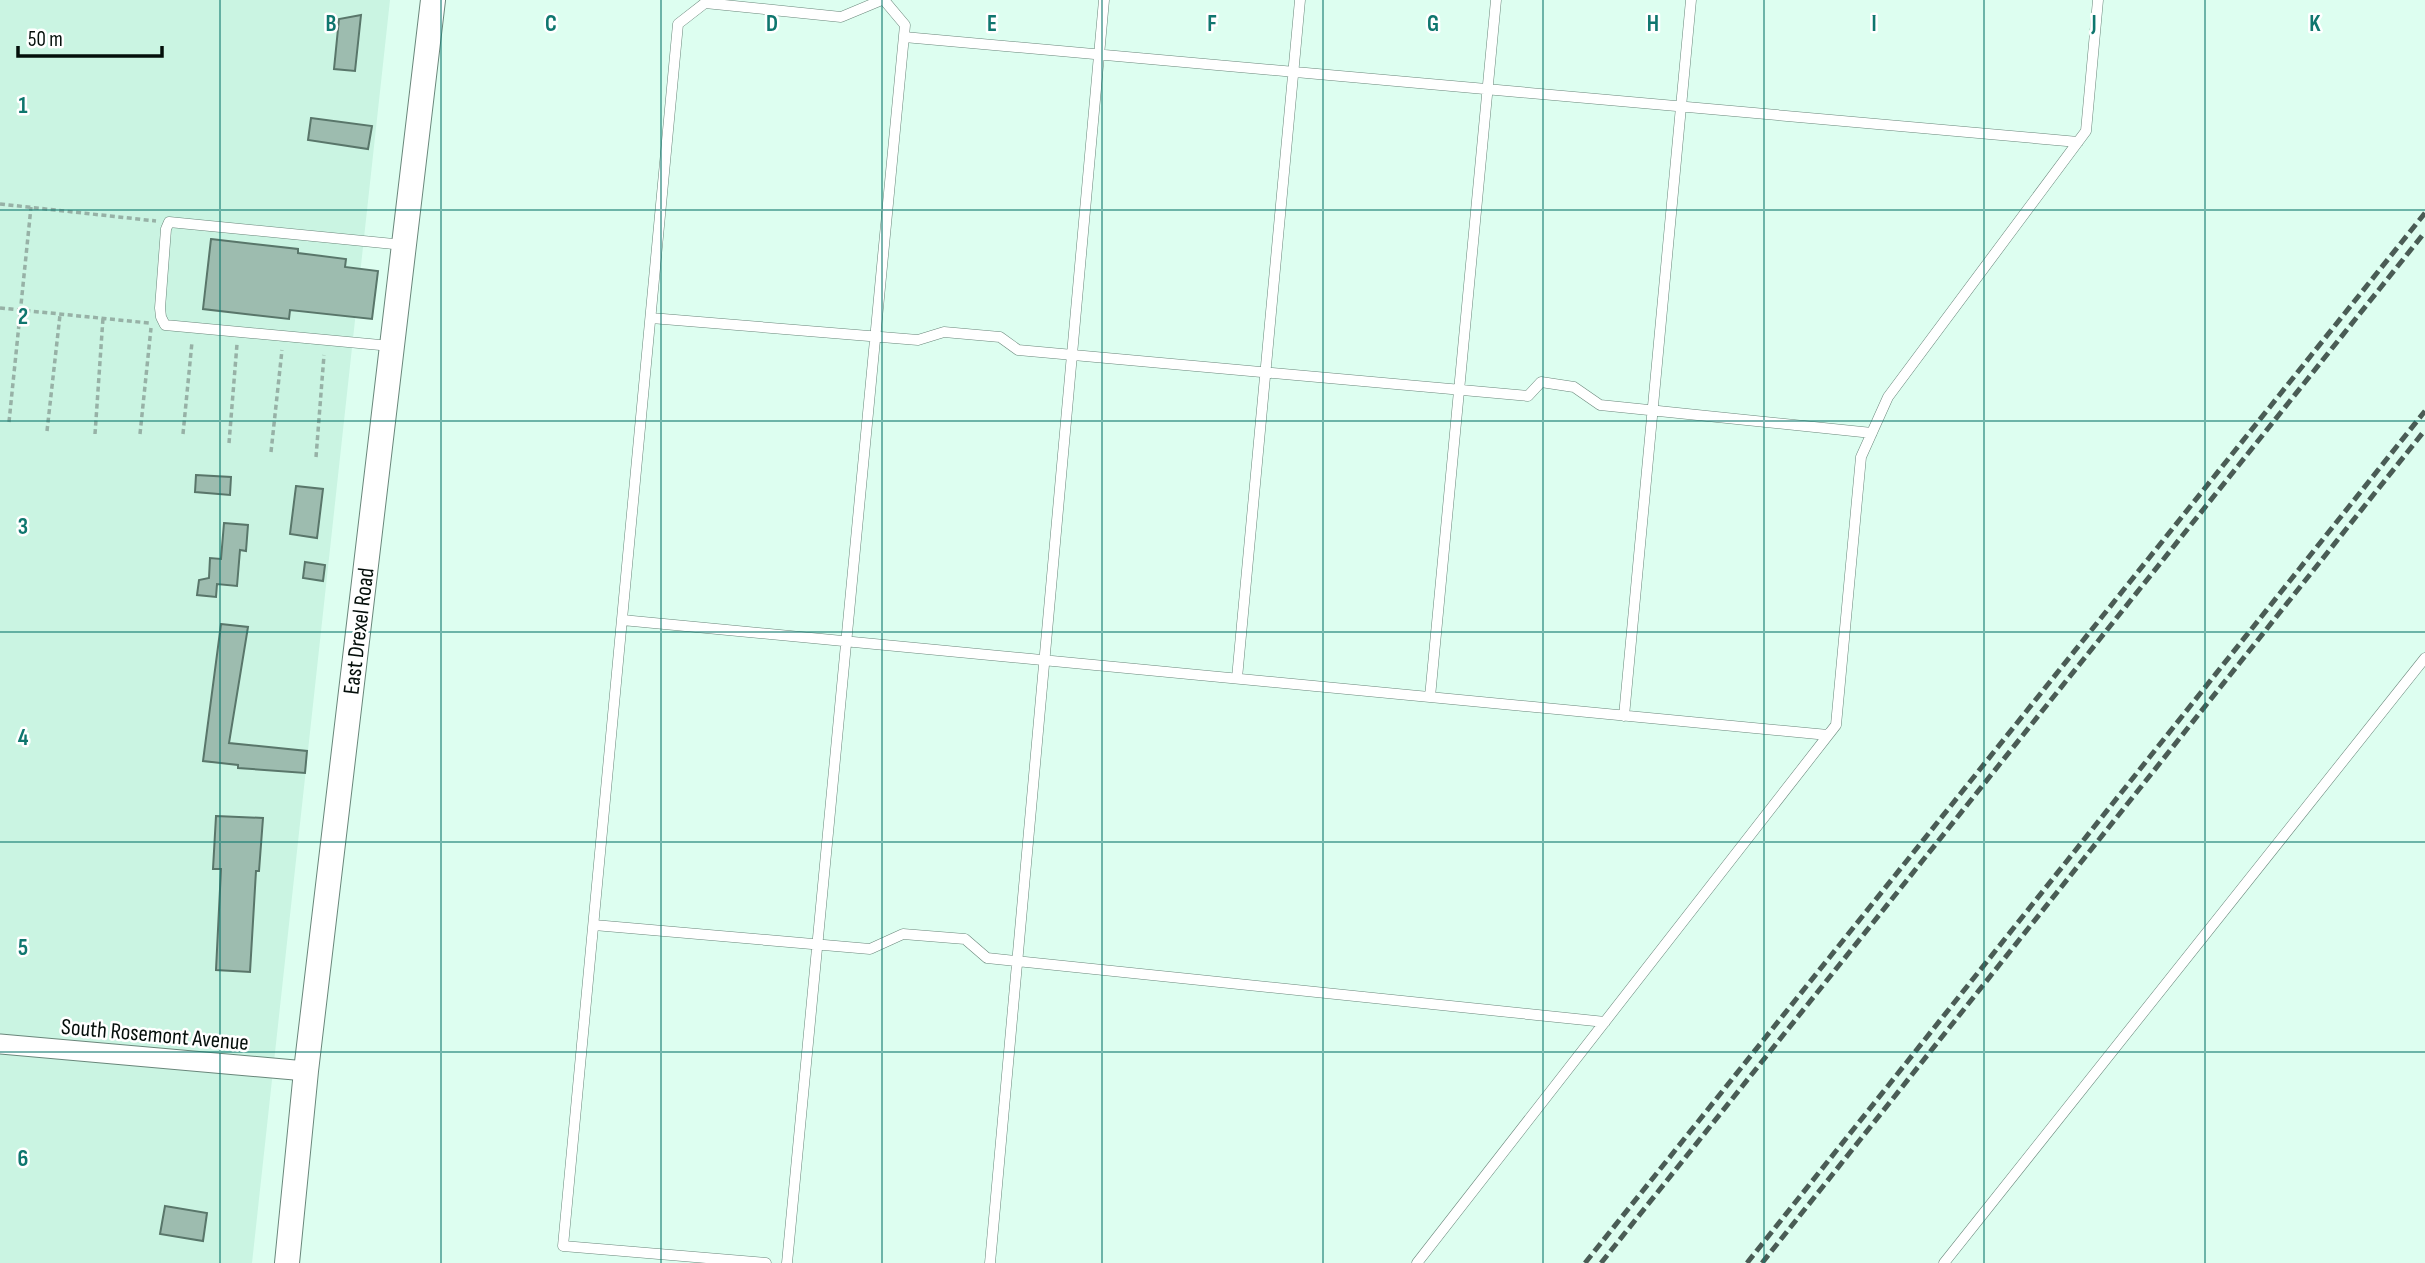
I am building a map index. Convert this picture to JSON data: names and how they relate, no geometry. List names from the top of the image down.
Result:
{
  "streets": {
    "street": ["East Drexel Road", "South Rosemont Avenue"]
  },
  "crossings": [
    ["East Drexel Road", "South Rosemont Avenue"]
  ],
  "scale_bar": "50 m",
  "grid": {
    "columns": [
      "B",
      "C",
      "D",
      "E",
      "F",
      "G",
      "H",
      "I",
      "J",
      "K"
    ],
    "rows": [
      "1",
      "2",
      "3",
      "4",
      "5",
      "6"
    ]
  }
}
